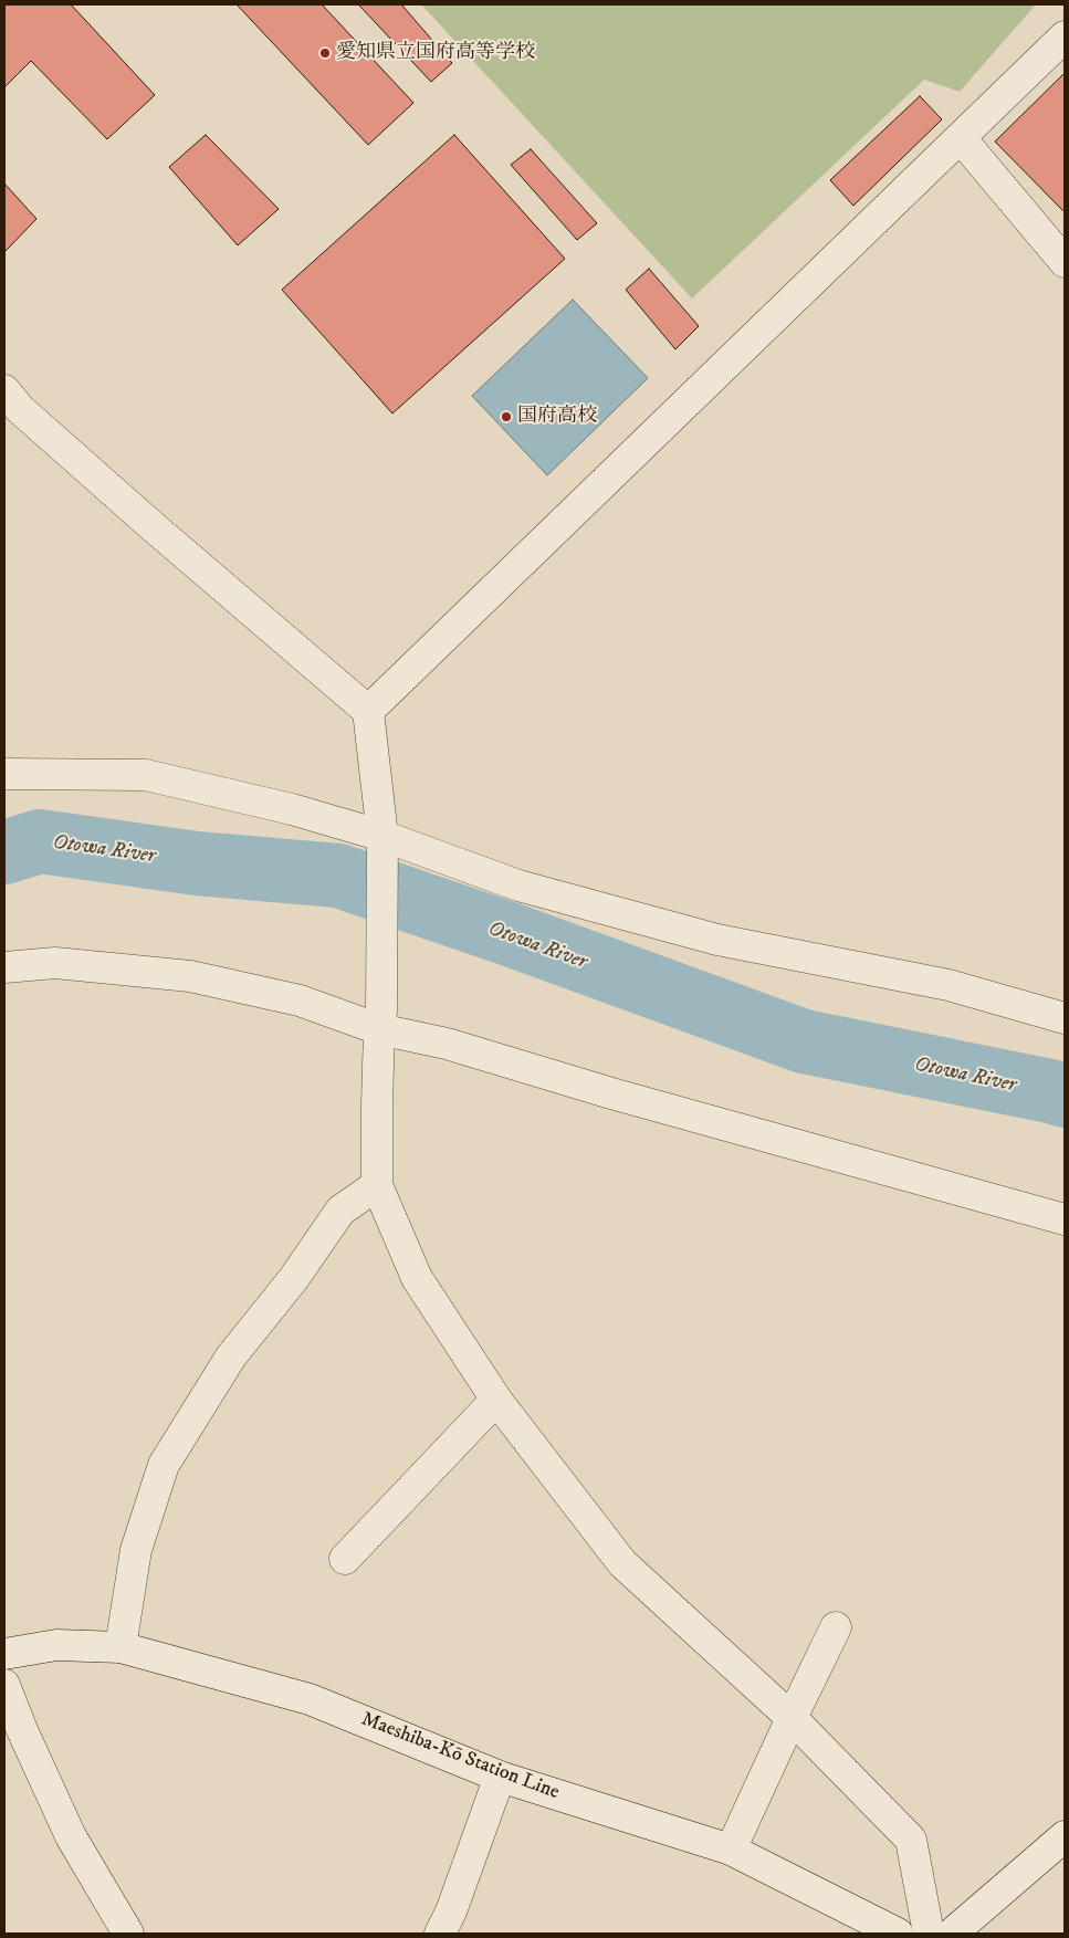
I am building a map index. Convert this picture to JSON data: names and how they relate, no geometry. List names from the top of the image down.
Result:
{
  "streets": {
    "street": ["Maeshiba-Kō Station Line"]
  },
  "water": ["Otowa River"],
  "places": ["愛知県立国府高等学校", "国府高校"]
}
